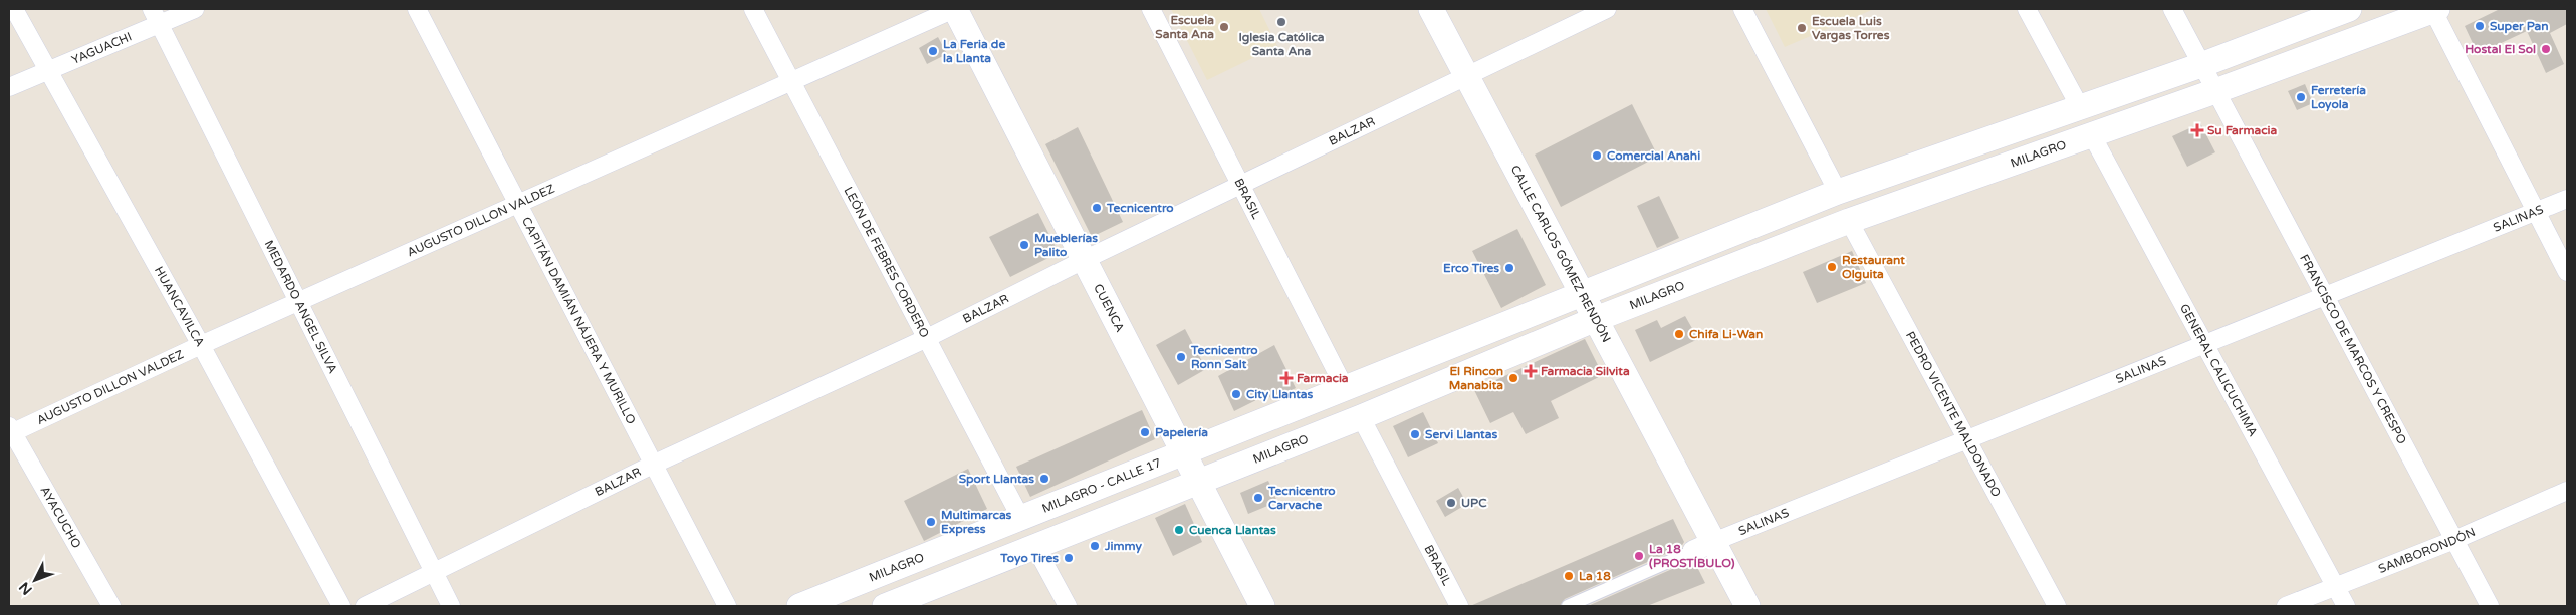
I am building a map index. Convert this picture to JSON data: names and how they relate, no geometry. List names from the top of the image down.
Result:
{
  "streets": {
    "main road": [
      "MILAGRO",
      "CALLE CARLOS GÓMEZ RENDÓN",
      "CUENCA",
      "MILAGRO - CALLE 17"
    ],
    "street": [
      "YAGUACHI",
      "BALZAR",
      "BRASIL",
      "SALINAS",
      "AUGUSTO DILLON VALDEZ",
      "LEÓN DE FEBRES CORDERO",
      "HUANCAVILCA",
      "MEDARDO ANGEL SILVA",
      "CAPITÁN DAMIÁN NÁJERA Y MURILLO",
      "FRANCISCO DE MARCOS Y CRESPO",
      "GENERAL CALICUCHIMA",
      "PEDRO VICENTE MALDONADO",
      "AYACUCHO",
      "SAMBORONDÓN"
    ]
  },
  "crossings": [
    ["YAGUACHI", "HUANCAVILCA"],
    ["YAGUACHI", "MEDARDO ANGEL SILVA"],
    ["BALZAR", "BRASIL"],
    ["BALZAR", "CALLE CARLOS GÓMEZ RENDÓN"],
    ["BALZAR", "LEÓN DE FEBRES CORDERO"],
    ["BALZAR", "MEDARDO ANGEL SILVA"],
    ["BALZAR", "CUENCA"],
    ["BALZAR", "CAPITÁN DAMIÁN NÁJERA Y MURILLO"],
    ["MILAGRO", "BRASIL"],
    ["MILAGRO", "CALLE CARLOS GÓMEZ RENDÓN"],
    ["MILAGRO", "LEÓN DE FEBRES CORDERO"],
    ["MILAGRO", "CUENCA"],
    ["MILAGRO", "FRANCISCO DE MARCOS Y CRESPO"],
    ["MILAGRO", "GENERAL CALICUCHIMA"],
    ["MILAGRO", "PEDRO VICENTE MALDONADO"],
    ["MILAGRO", "MILAGRO - CALLE 17"],
    ["SALINAS", "CALLE CARLOS GÓMEZ RENDÓN"],
    ["SALINAS", "FRANCISCO DE MARCOS Y CRESPO"],
    ["SALINAS", "GENERAL CALICUCHIMA"],
    ["SALINAS", "PEDRO VICENTE MALDONADO"],
    ["AUGUSTO DILLON VALDEZ", "LEÓN DE FEBRES CORDERO"],
    ["AUGUSTO DILLON VALDEZ", "HUANCAVILCA"],
    ["AUGUSTO DILLON VALDEZ", "MEDARDO ANGEL SILVA"],
    ["AUGUSTO DILLON VALDEZ", "CUENCA"],
    ["AUGUSTO DILLON VALDEZ", "CAPITÁN DAMIÁN NÁJERA Y MURILLO"],
    ["AUGUSTO DILLON VALDEZ", "AYACUCHO"],
    ["LEÓN DE FEBRES CORDERO", "MILAGRO - CALLE 17"],
    ["CUENCA", "MILAGRO - CALLE 17"],
    ["FRANCISCO DE MARCOS Y CRESPO", "SAMBORONDÓN"],
    ["GENERAL CALICUCHIMA", "SAMBORONDÓN"]
  ],
  "places": {
    "other": [
      "Iglesia Católica Santa Ana",
      "Super Pan",
      "Escuela Santa Ana",
      "Escuela Luis Vargas Torres",
      "Hostal El Sol",
      "La Feria de la Llanta",
      "Ferretería Loyola",
      "Comercial Anahi",
      "Tecnicentro",
      "Mueblerías Palito",
      "Restaurant Olguita",
      "Erco Tires",
      "Chifa Li-Wan",
      "Tecnicentro Ronn Salt",
      "El Rincon Manabita",
      "City Llantas",
      "Papelería",
      "Servi Llantas",
      "Sport Llantas",
      "Tecnicentro Carvache",
      "UPC",
      "Multimarcas Express",
      "Cuenca Llantas",
      "Jimmy",
      "La 18 (PROSTÍBULO)",
      "Toyo Tires",
      "La 18"
    ],
    "health": ["Su Farmacia", "Farmacia Silvita", "Farmacia"]
  },
  "north": "bottom left"
}
